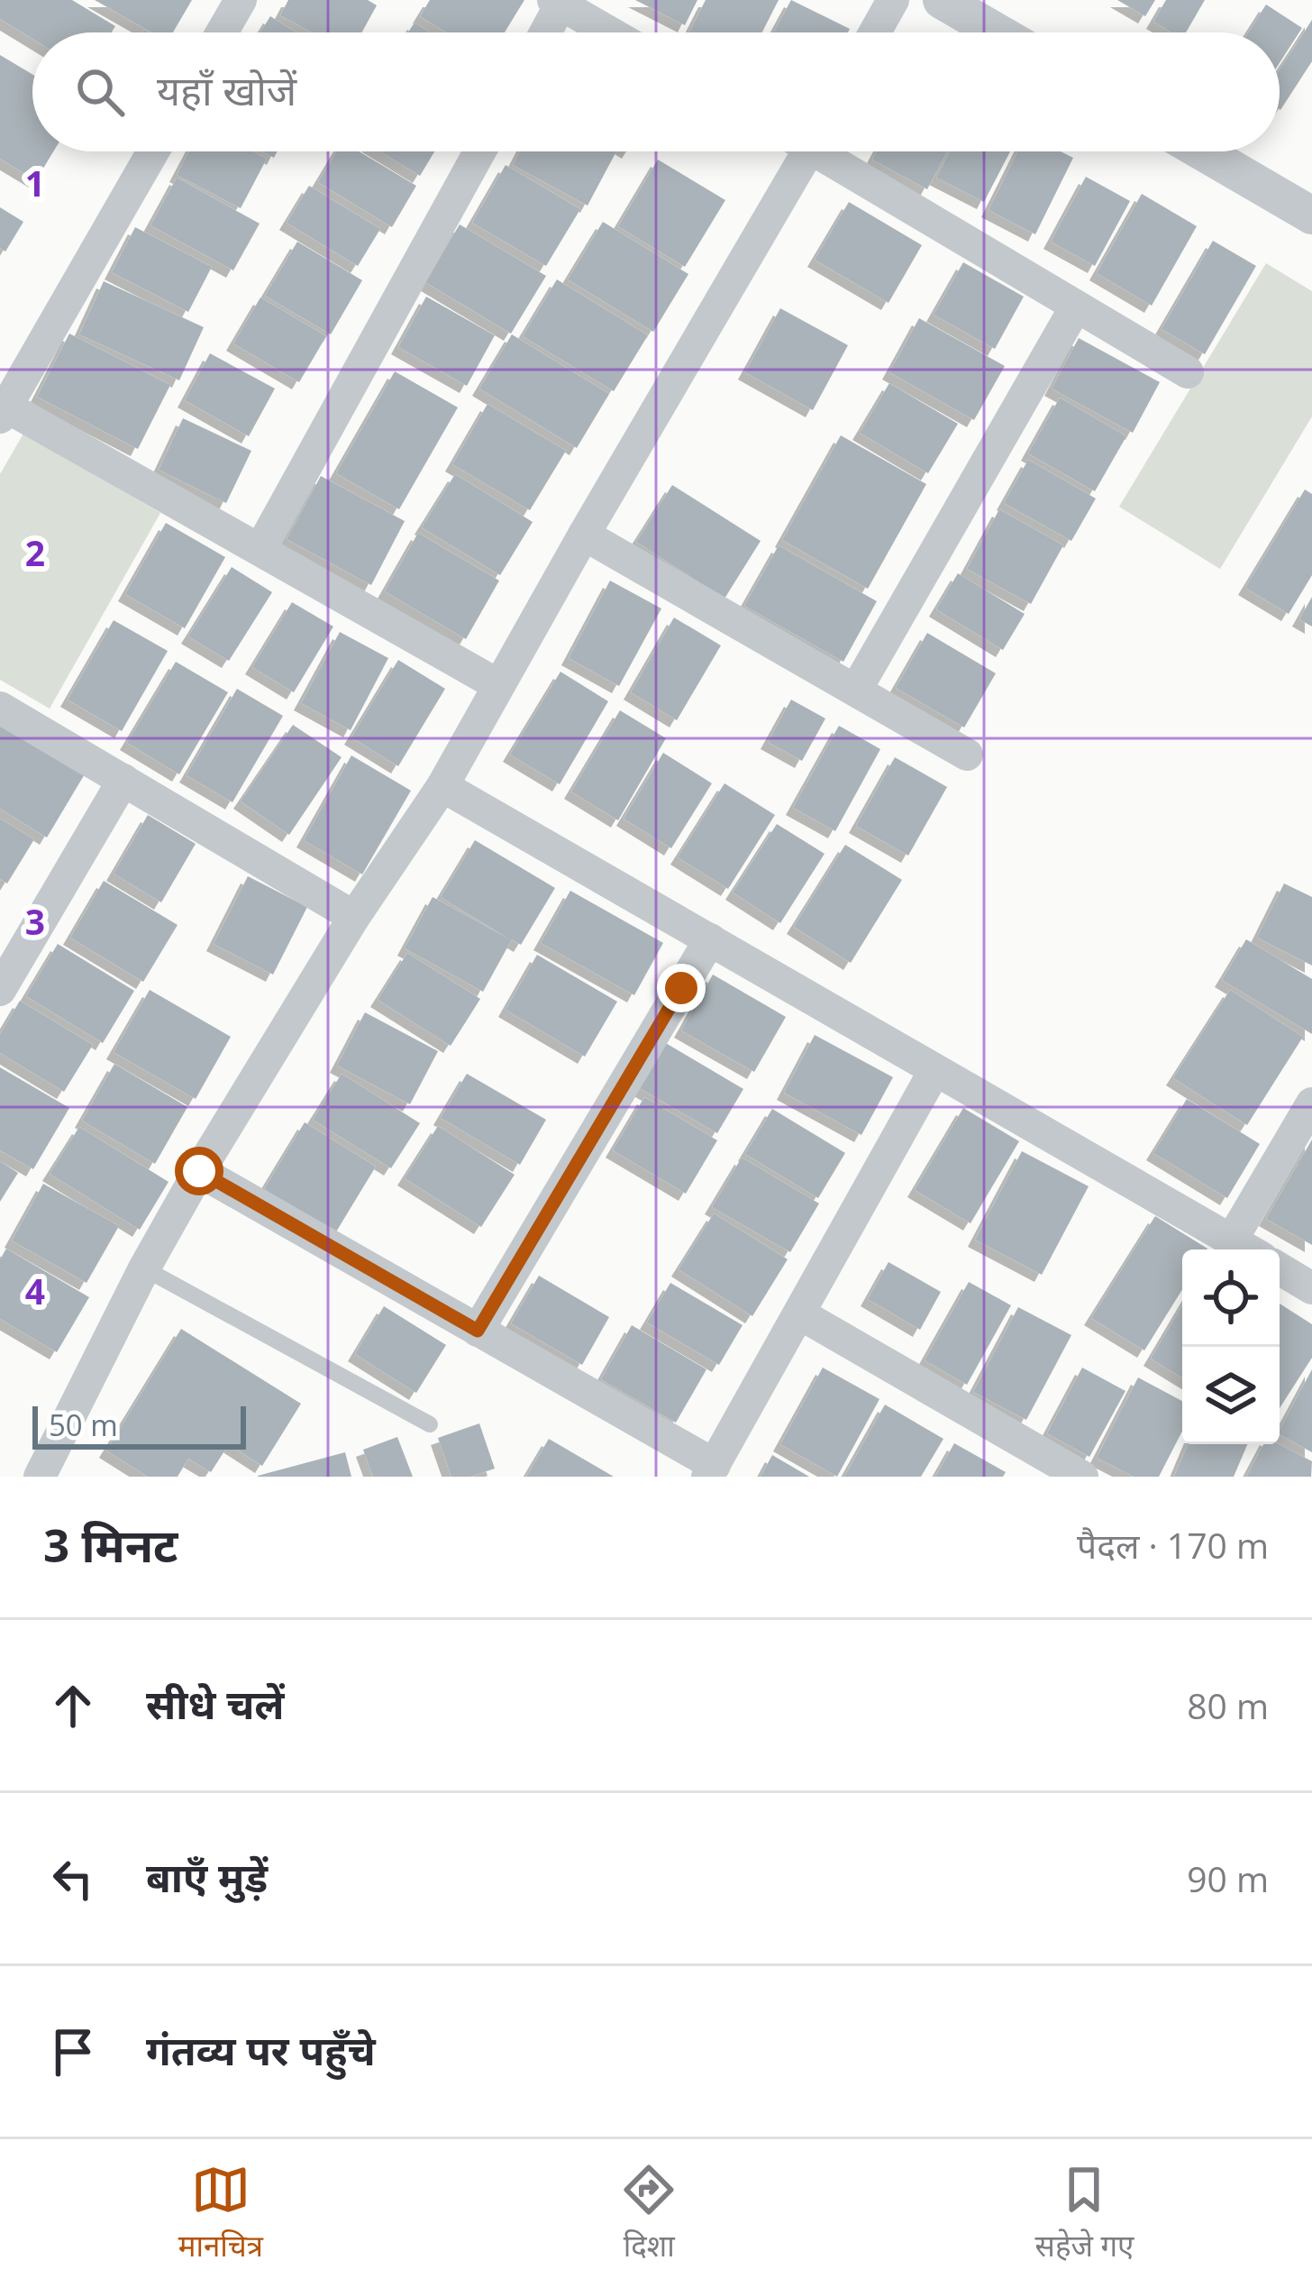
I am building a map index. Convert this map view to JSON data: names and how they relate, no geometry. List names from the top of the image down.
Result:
{
  "scale_bar": "50 m",
  "page": {
    "search": "यहाँ खोजें",
    "scale": "50 m",
    "heading": ["3 मिनट", "पैदल · 170 m"],
    "list": [
      ["सीधे चलें", "80 m"],
      ["बाएँ मुड़ें", "90 m"],
      "गंतव्य पर पहुँचे"
    ],
    "nav": ["मानचित्र", "दिशा", "सहेजे गए"]
  },
  "grid": {
    "rows": [
      "1",
      "2",
      "3",
      "4"
    ]
  }
}
